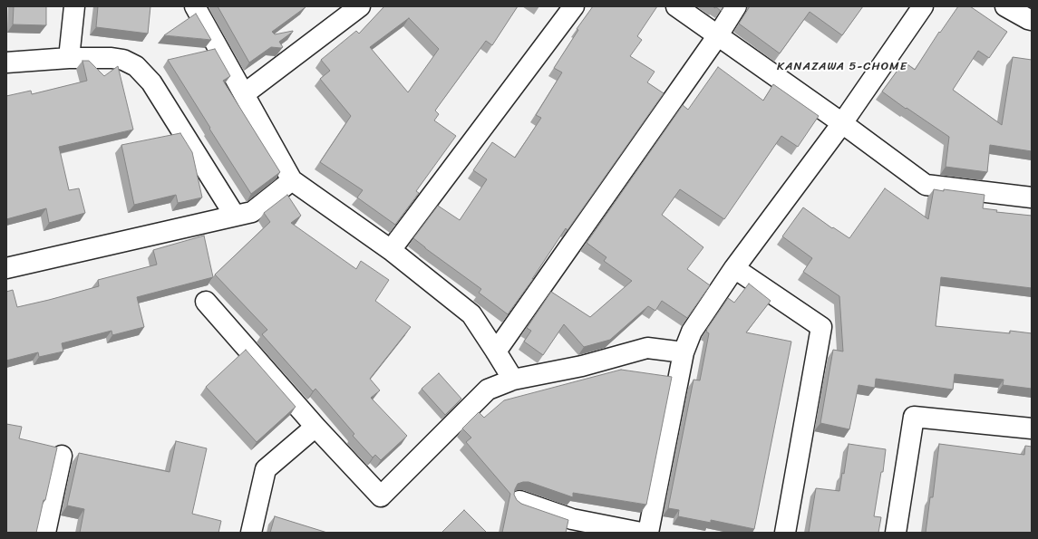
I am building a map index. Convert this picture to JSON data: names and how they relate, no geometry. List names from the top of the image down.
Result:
{
  "districts": ["KANAZAWA 5-CHOME"]
}
